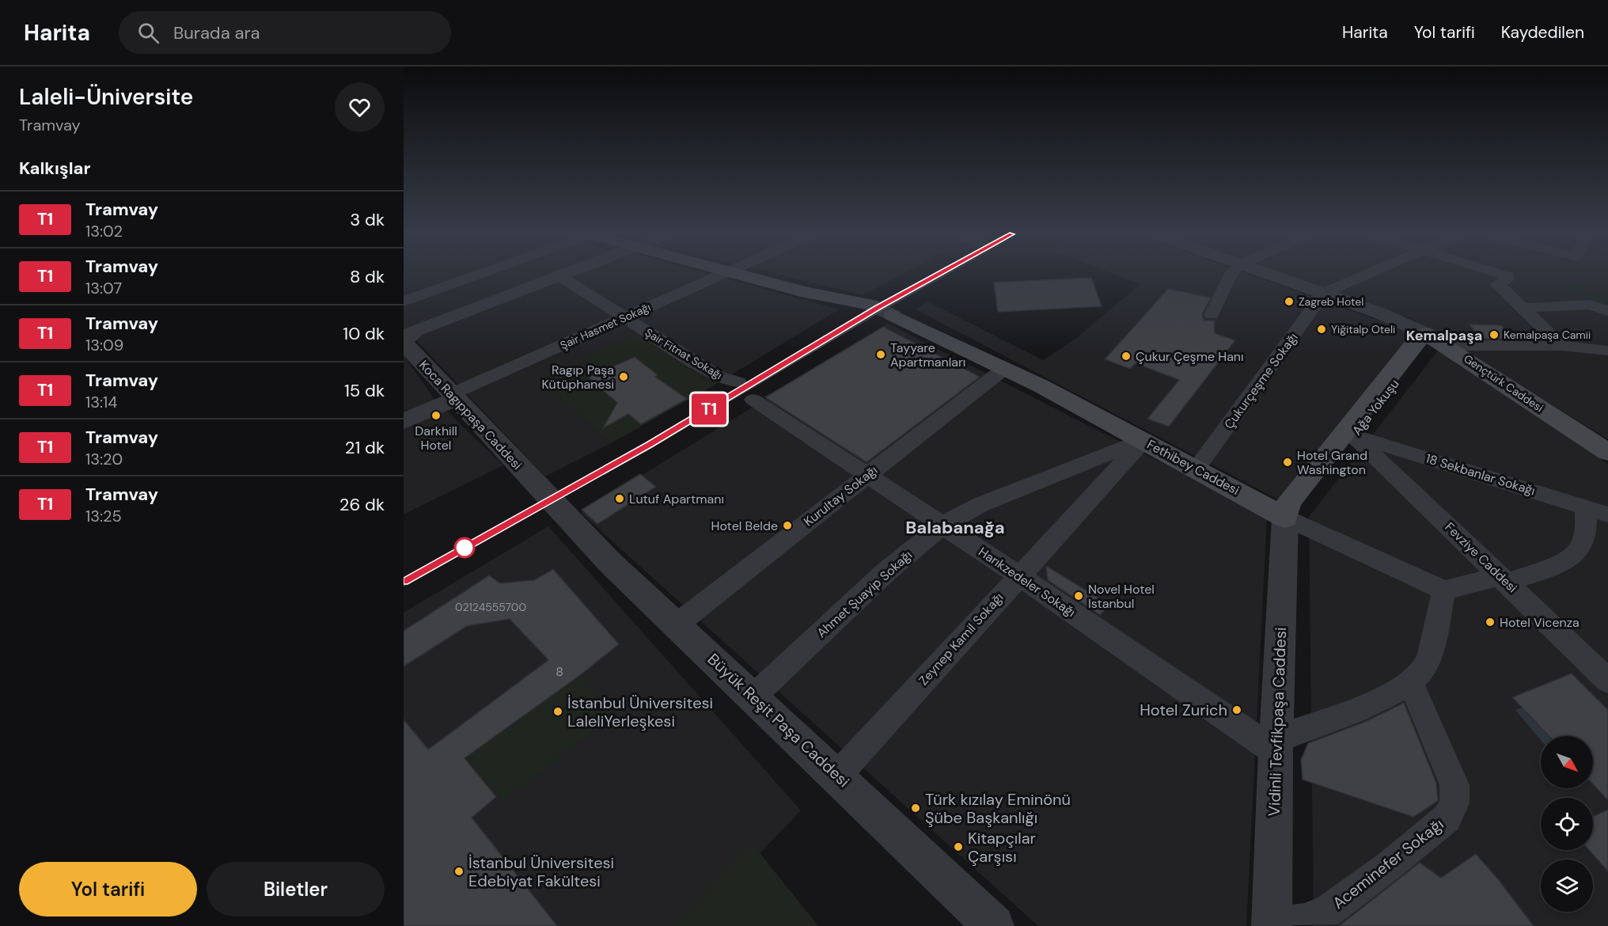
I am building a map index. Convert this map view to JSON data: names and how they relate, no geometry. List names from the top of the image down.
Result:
{
  "streets": {
    "main road": ["Gençtürk Caddesi", "Ağa Yokuşu", "Fethibey Caddesi"],
    "street": [
      "Şair Hasmet Sokağı",
      "Şair Fitnat Sokağı",
      "Çukurçeşme Sokağı",
      "Koca Ragıppaşa Caddesi",
      "18 Sekbanlar Sokağı",
      "Kurultay Sokağı",
      "Fevziye Caddesi",
      "Harıkzedeler Sokağı",
      "Ahmet Şuayip Sokağı",
      "Zeynep Kamil Sokağı",
      "Büyük Reşit Paşa Caddesi",
      "Vidinli Tevfikpaşa Caddesi",
      "Aceminefer Sokağı"
    ]
  },
  "crossings": [
    ["Şair Hasmet Sokağı", "Şair Fitnat Sokağı"],
    ["Şair Hasmet Sokağı", "Koca Ragıppaşa Caddesi"],
    ["Şair Fitnat Sokağı", "Harıkzedeler Sokağı"],
    ["Çukurçeşme Sokağı", "Gençtürk Caddesi"],
    ["Çukurçeşme Sokağı", "Fethibey Caddesi"],
    ["Gençtürk Caddesi", "Ağa Yokuşu"],
    ["Ağa Yokuşu", "Fethibey Caddesi"],
    ["Ağa Yokuşu", "18 Sekbanlar Sokağı"],
    ["Ağa Yokuşu", "Fevziye Caddesi"],
    ["Ağa Yokuşu", "Vidinli Tevfikpaşa Caddesi"],
    ["Koca Ragıppaşa Caddesi", "Büyük Reşit Paşa Caddesi"],
    ["Fethibey Caddesi", "Kurultay Sokağı"],
    ["Fethibey Caddesi", "Ahmet Şuayip Sokağı"],
    ["Fethibey Caddesi", "Zeynep Kamil Sokağı"],
    ["Fethibey Caddesi", "Vidinli Tevfikpaşa Caddesi"],
    ["18 Sekbanlar Sokağı", "Fevziye Caddesi"],
    ["Kurultay Sokağı", "Harıkzedeler Sokağı"],
    ["Kurultay Sokağı", "Büyük Reşit Paşa Caddesi"],
    ["Harıkzedeler Sokağı", "Ahmet Şuayip Sokağı"],
    ["Harıkzedeler Sokağı", "Zeynep Kamil Sokağı"],
    ["Harıkzedeler Sokağı", "Vidinli Tevfikpaşa Caddesi"],
    ["Ahmet Şuayip Sokağı", "Zeynep Kamil Sokağı"],
    ["Ahmet Şuayip Sokağı", "Büyük Reşit Paşa Caddesi"],
    ["Zeynep Kamil Sokağı", "Büyük Reşit Paşa Caddesi"],
    ["Vidinli Tevfikpaşa Caddesi", "Aceminefer Sokağı"]
  ],
  "districts": ["Kemalpaşa", "Balabanağa"],
  "places": [
    "Zagreb Hotel",
    "Yiğitalp Oteli",
    "Kemalpaşa Camii",
    "Tayyare Apartmanları",
    "Çukur Çeşme Hanı",
    "Ragıp Paşa Kütüphanesi",
    "Darkhill Hotel",
    "Hotel Grand Washington",
    "Lutuf Apartmanı",
    "Hotel Belde",
    "Novel Hotel Istanbul",
    "Hotel Vicenza",
    "Hotel Zurich",
    "İstanbul Üniversitesi LaleliYerleşkesi",
    "Türk kızılay Eminönü Şübe Başkanlığı",
    "Kitapçılar Çarşısı",
    "İstanbul Üniversitesi Edebiyat Fakültesi"
  ],
  "lines": ["tram line T1"],
  "house_numbers": ["02124555700", "8"],
  "north": "bottom right",
  "page": {
    "header": "Harita",
    "search": "Burada ara",
    "nav": ["Harita", "Yol tarifi", "Kaydedilen"],
    "heading": [
      ["Laleli-Üniversite", "Tramvay"],
      "Kalkışlar"
    ],
    "on_map": "T1",
    "list": [
      {
        "mark": "T1",
        "name": "Tramvay",
        "note": "13:02",
        "value": "3 dk"
      },
      {
        "mark": "T1",
        "name": "Tramvay",
        "note": "13:07",
        "value": "8 dk"
      },
      {
        "mark": "T1",
        "name": "Tramvay",
        "note": "13:09",
        "value": "10 dk"
      },
      {
        "mark": "T1",
        "name": "Tramvay",
        "note": "13:14",
        "value": "15 dk"
      },
      {
        "mark": "T1",
        "name": "Tramvay",
        "note": "13:20",
        "value": "21 dk"
      },
      {
        "mark": "T1",
        "name": "Tramvay",
        "note": "13:25",
        "value": "26 dk"
      }
    ],
    "buttons": ["Yol tarifi", "Biletler"]
  }
}
